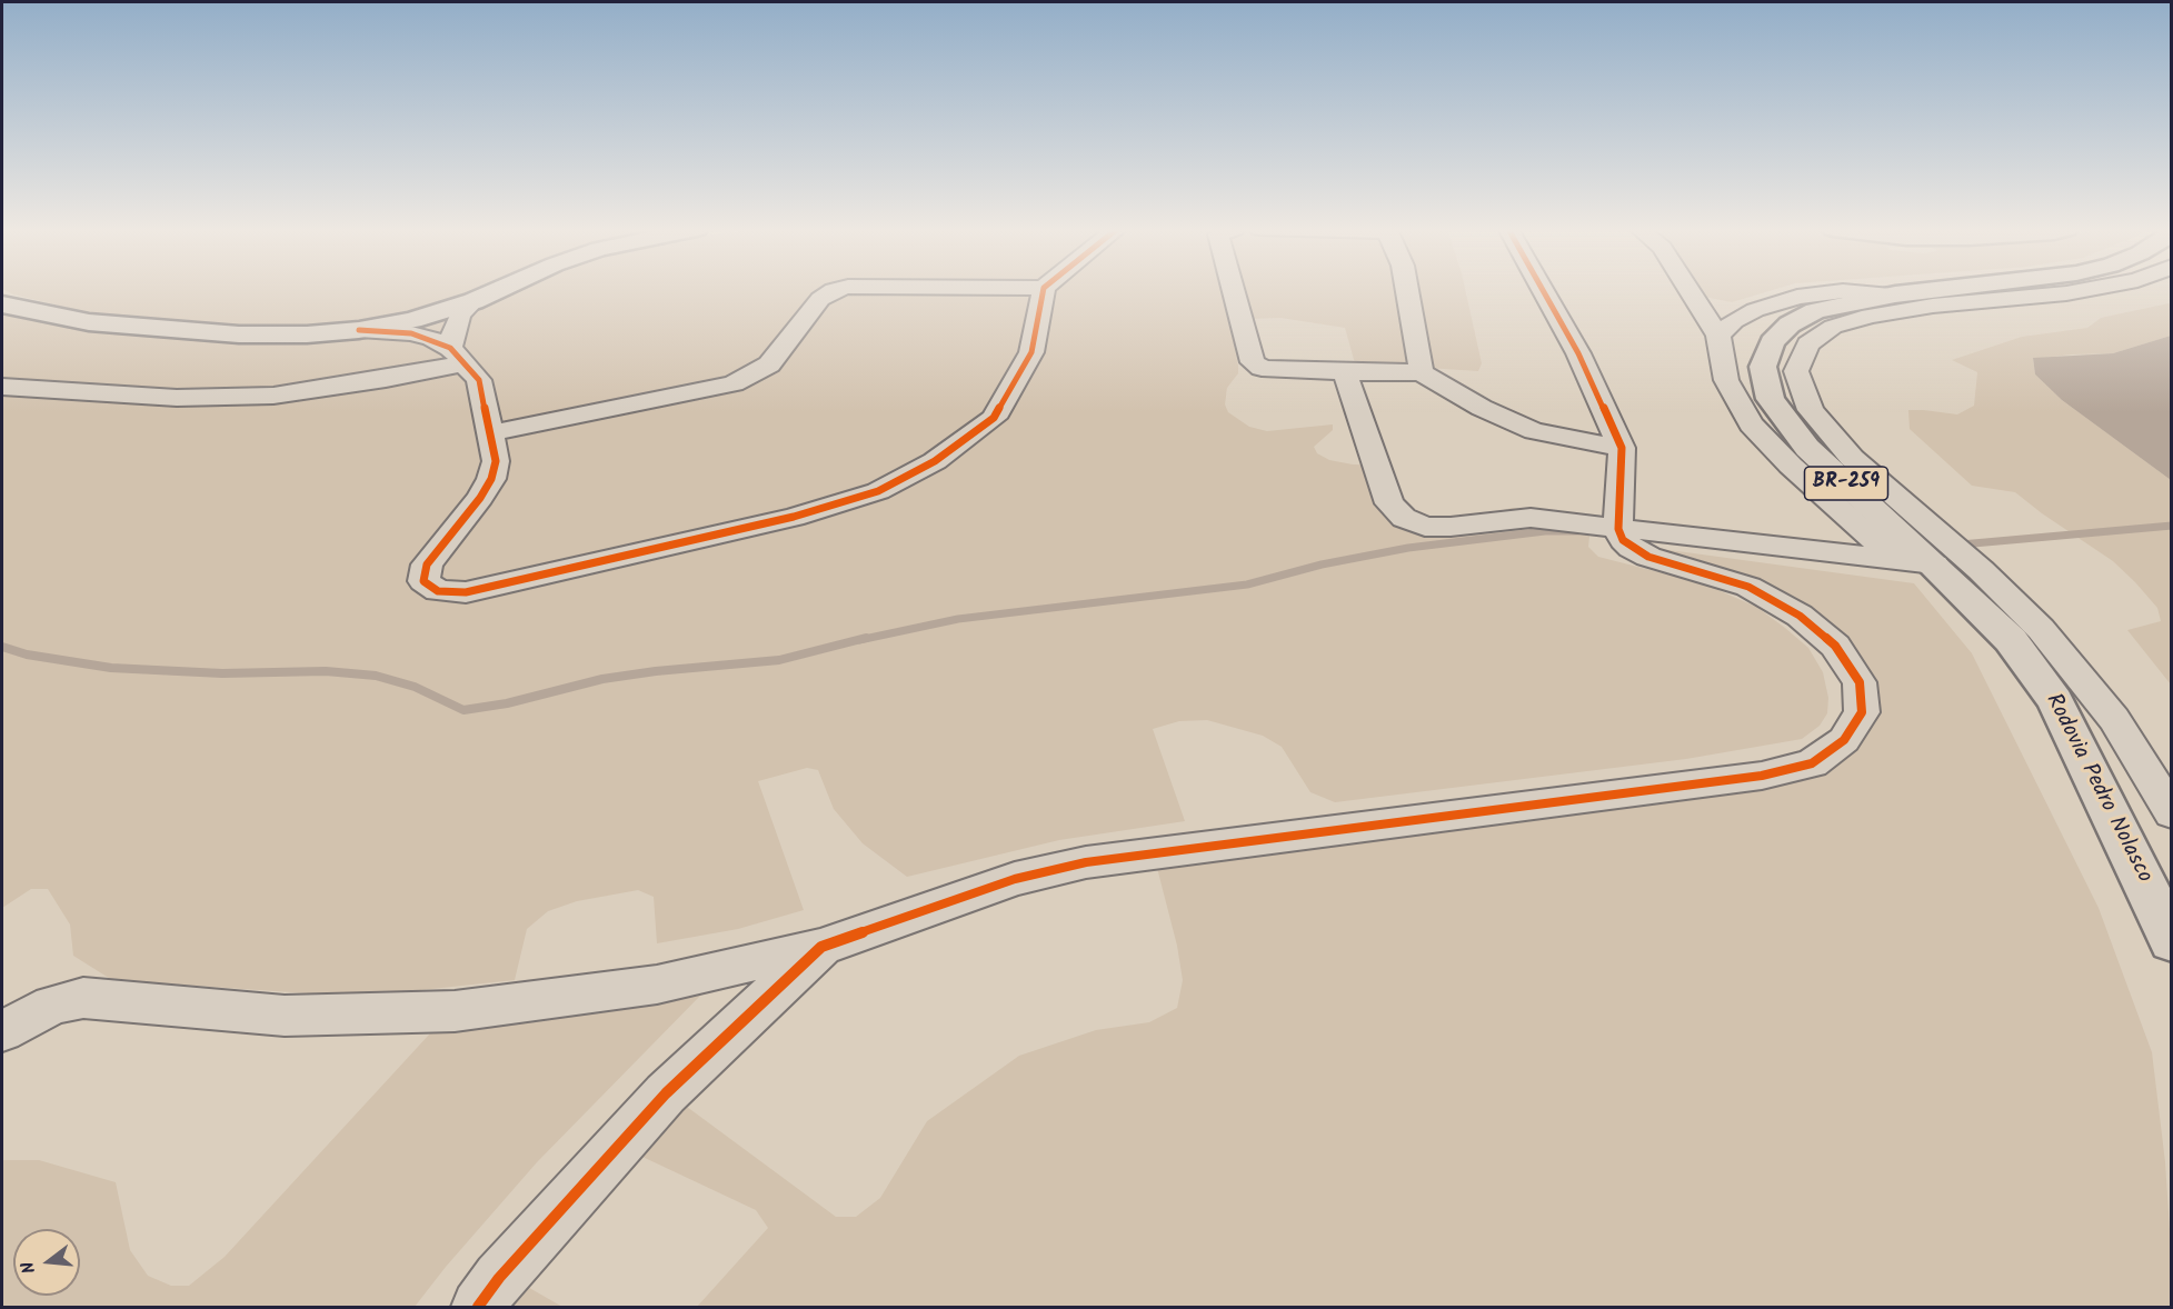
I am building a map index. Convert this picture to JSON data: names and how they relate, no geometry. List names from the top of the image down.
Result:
{
  "streets": {
    "main road": ["BR-259", "Rodovia Pedro Nolasco"]
  },
  "north": "left"
}
